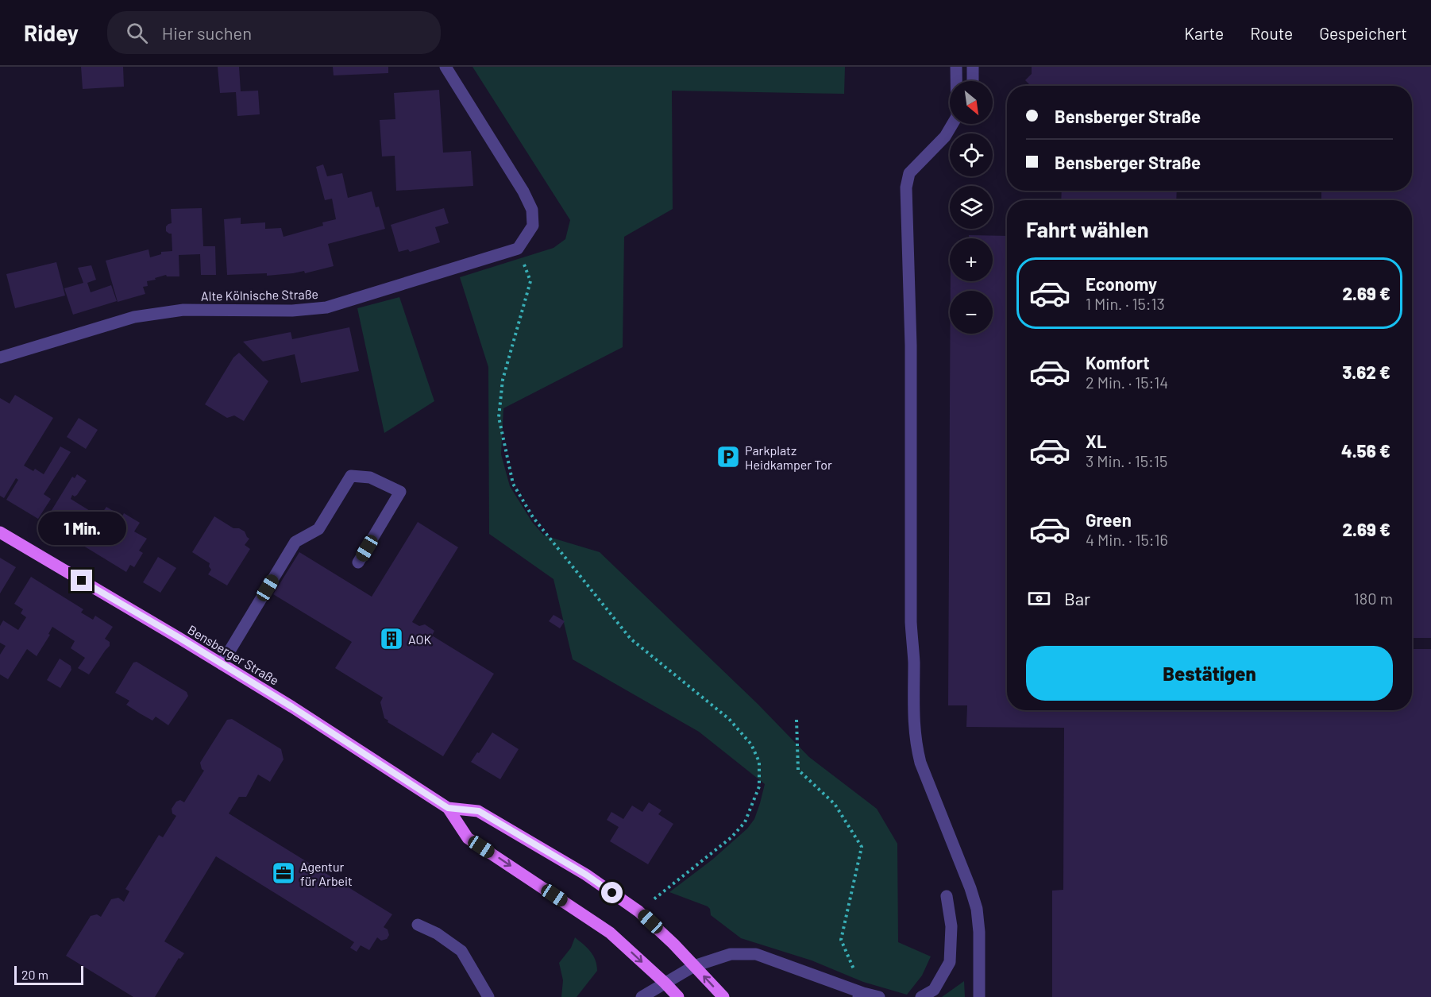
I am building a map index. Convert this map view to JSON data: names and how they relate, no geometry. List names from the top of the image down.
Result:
{
  "streets": {
    "main road": ["Bensberger Straße"],
    "street": ["Alte Kölnische Straße"]
  },
  "places": {
    "parking": ["Parkplatz Heidkamper Tor"],
    "building": ["AOK"],
    "office": ["Agentur für Arbeit"]
  },
  "scale_bar": "20 m",
  "north": "bottom right",
  "page": {
    "header": "Ridey",
    "search": "Hier suchen",
    "nav": ["Karte", "Route", "Gespeichert"],
    "map_buttons": ["+", "−"],
    "banner": ["Bensberger Straße", "Bensberger Straße"],
    "heading": "Fahrt wählen",
    "list": [
      {
        "name": "Economy",
        "note": "1 Min. · 15:13",
        "value": "2.69 €"
      },
      {
        "name": "Komfort",
        "note": "2 Min. · 15:14",
        "value": "3.62 €"
      },
      {
        "name": "XL",
        "note": "3 Min. · 15:15",
        "value": "4.56 €"
      },
      {
        "name": "Green",
        "note": "4 Min. · 15:16",
        "value": "2.69 €"
      }
    ],
    "bubble": "1 Min.",
    "pay": ["Bar", "180 m"],
    "buttons": "Bestätigen",
    "scale": "20 m"
  }
}
